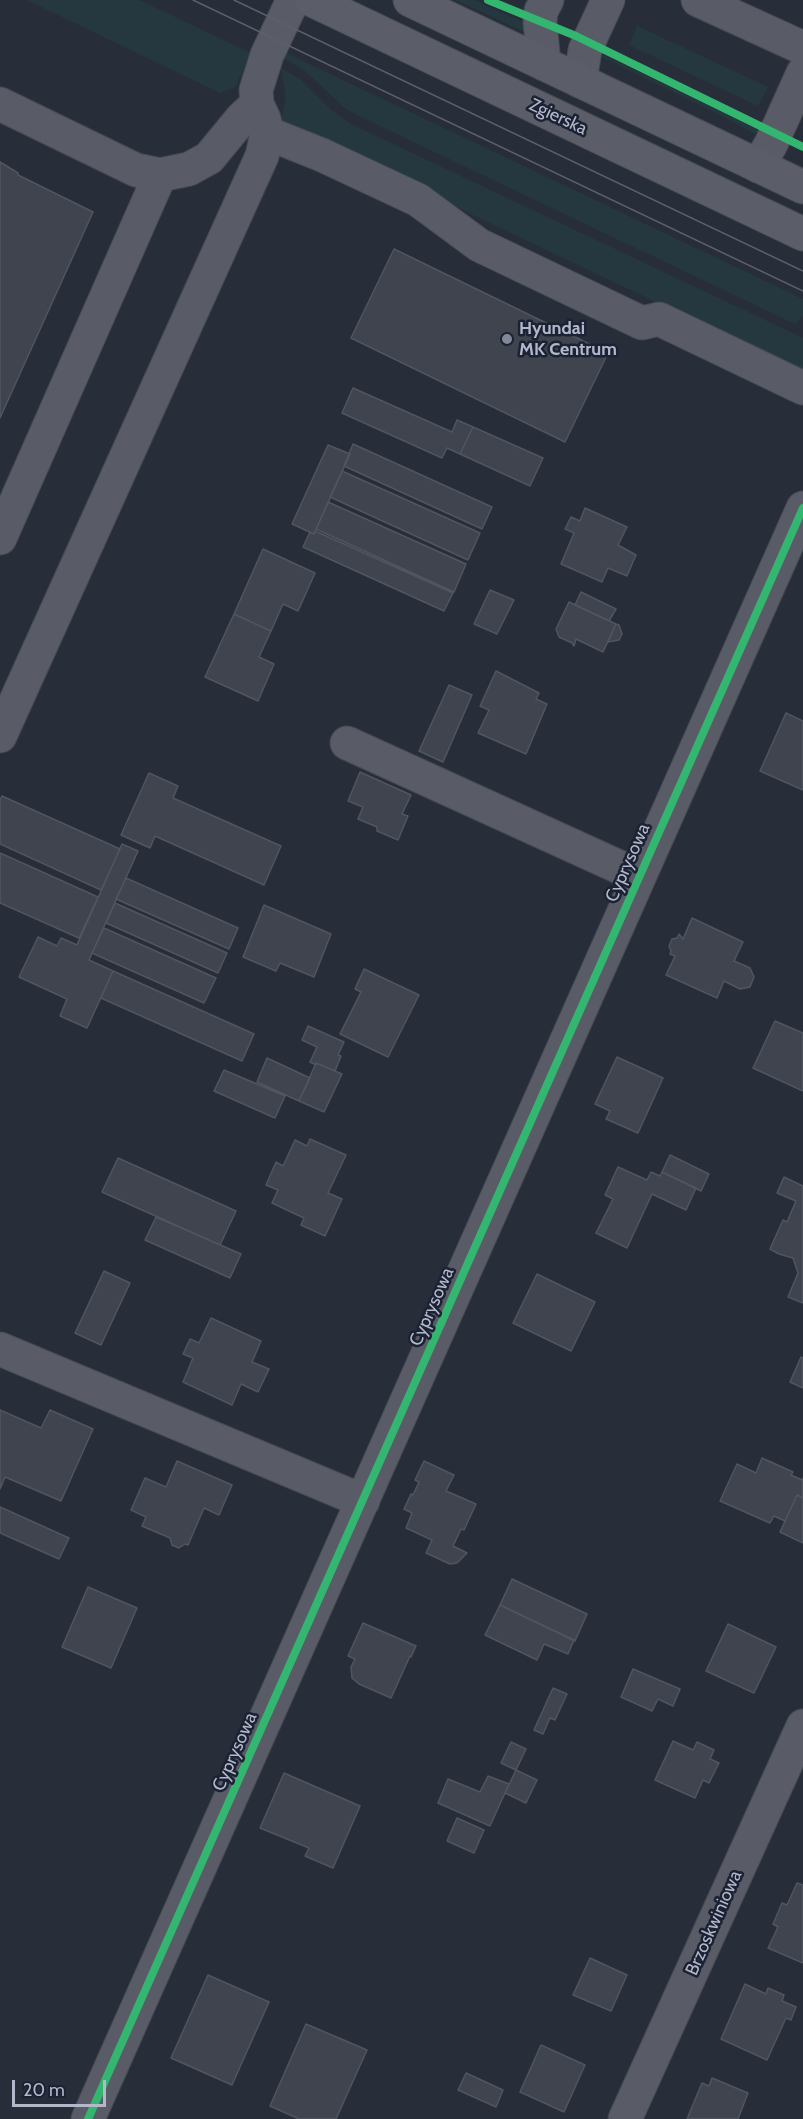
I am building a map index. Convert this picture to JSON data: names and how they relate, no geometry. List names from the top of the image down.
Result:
{
  "streets": {
    "main road": ["Zgierska"],
    "street": ["Cyprysowa", "Brzoskwiniowa"]
  },
  "places": ["Hyundai MK Centrum"],
  "scale_bar": "20 m"
}
